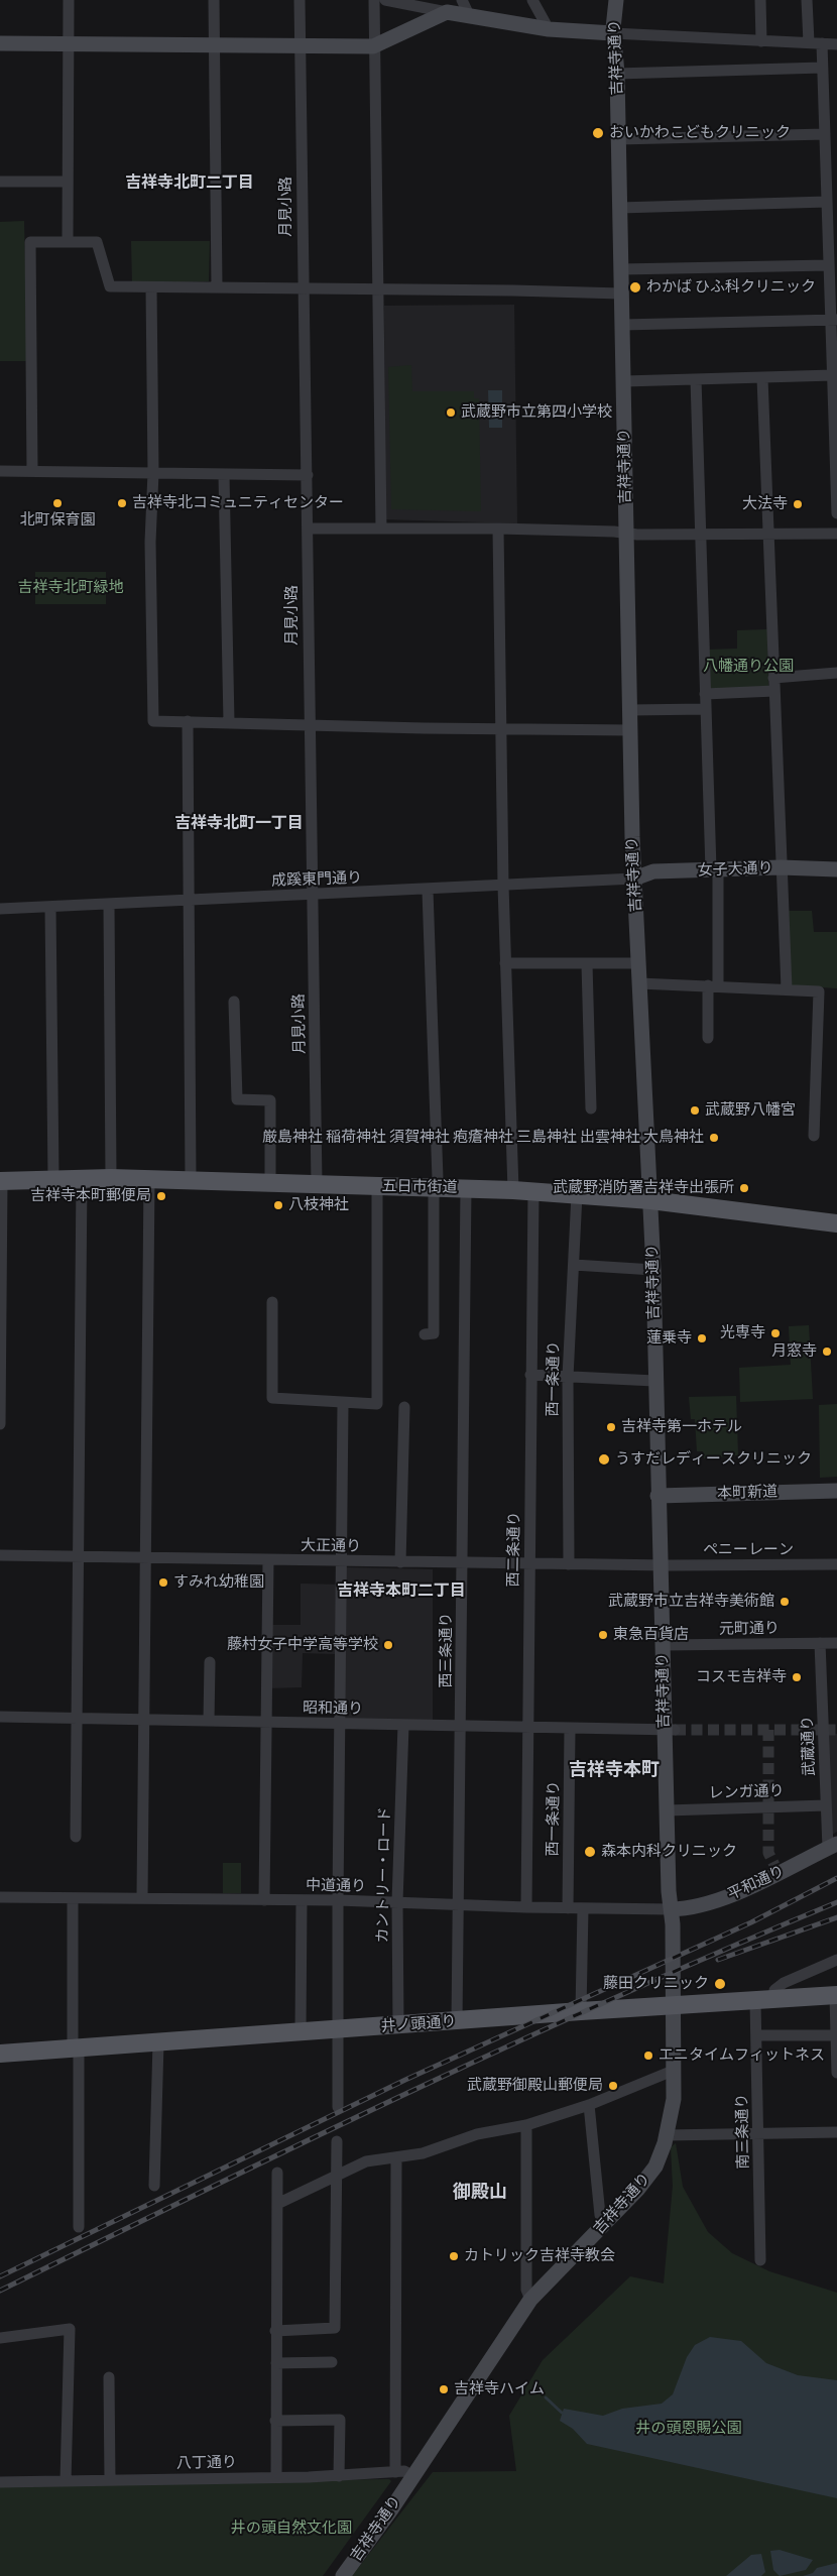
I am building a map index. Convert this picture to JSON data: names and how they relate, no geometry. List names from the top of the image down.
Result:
{
  "streets": {
    "main road": [
      "吉祥寺通り",
      "女子大通り",
      "五日市街道",
      "本町新道",
      "平和通り",
      "井ノ頭通り"
    ],
    "street": [
      "月見小路",
      "成蹊東門通り",
      "西一条通り",
      "大正通り",
      "西二条通り",
      "ペニーレーン",
      "元町通り",
      "西三条通り",
      "昭和通り",
      "武蔵通り",
      "レンガ通り",
      "カントリー・ロード",
      "中道通り",
      "南三条通り",
      "八丁通り"
    ]
  },
  "crossings": [
    ["吉祥寺通り", "女子大通り"],
    ["吉祥寺通り", "成蹊東門通り"],
    ["吉祥寺通り", "五日市街道"],
    ["吉祥寺通り", "本町新道"],
    ["吉祥寺通り", "大正通り"],
    ["吉祥寺通り", "ペニーレーン"],
    ["吉祥寺通り", "元町通り"],
    ["吉祥寺通り", "昭和通り"],
    ["吉祥寺通り", "レンガ通り"],
    ["吉祥寺通り", "平和通り"],
    ["吉祥寺通り", "中道通り"],
    ["吉祥寺通り", "井ノ頭通り"],
    ["吉祥寺通り", "八丁通り"],
    ["月見小路", "成蹊東門通り"],
    ["月見小路", "五日市街道"],
    ["女子大通り", "成蹊東門通り"],
    ["五日市街道", "西一条通り"],
    ["五日市街道", "西二条通り"],
    ["五日市街道", "西三条通り"],
    ["西一条通り", "大正通り"],
    ["西一条通り", "昭和通り"],
    ["西一条通り", "中道通り"],
    ["大正通り", "西二条通り"],
    ["大正通り", "ペニーレーン"],
    ["大正通り", "西三条通り"],
    ["西二条通り", "昭和通り"],
    ["西二条通り", "中道通り"],
    ["元町通り", "武蔵通り"],
    ["西三条通り", "昭和通り"],
    ["西三条通り", "中道通り"],
    ["西三条通り", "井ノ頭通り"],
    ["昭和通り", "カントリー・ロード"],
    ["武蔵通り", "レンガ通り"],
    ["武蔵通り", "平和通り"],
    ["カントリー・ロード", "中道通り"],
    ["カントリー・ロード", "井ノ頭通り"],
    ["平和通り", "中道通り"],
    ["井ノ頭通り", "南三条通り"]
  ],
  "districts": [
    "吉祥寺北町二丁目",
    "吉祥寺北町一丁目",
    "吉祥寺本町二丁目",
    "吉祥寺本町",
    "御殿山"
  ],
  "parks": [
    "吉祥寺北町緑地",
    "八幡通り公園",
    "井の頭恩賜公園",
    "井の頭自然文化園"
  ],
  "places": [
    "おいかわこどもクリニック",
    "わかば ひふ科クリニック",
    "武蔵野市立第四小学校",
    "北町保育園",
    "吉祥寺北コミュニティセンター",
    "大法寺",
    "武蔵野八幡宮",
    "厳島神社 稲荷神社 須賀神社 疱瘡神社 三島神社 出雲神社 大鳥神社",
    "武蔵野消防署吉祥寺出張所",
    "吉祥寺本町郵便局",
    "八枝神社",
    "光専寺",
    "蓮乗寺",
    "月窓寺",
    "吉祥寺第一ホテル",
    "うすだレディースクリニック",
    "すみれ幼稚園",
    "武蔵野市立吉祥寺美術館",
    "東急百貨店",
    "藤村女子中学高等学校",
    "コスモ吉祥寺",
    "森本内科クリニック",
    "藤田クリニック",
    "エニタイムフィットネス",
    "武蔵野御殿山郵便局",
    "カトリック吉祥寺教会",
    "吉祥寺ハイム"
  ]
}
